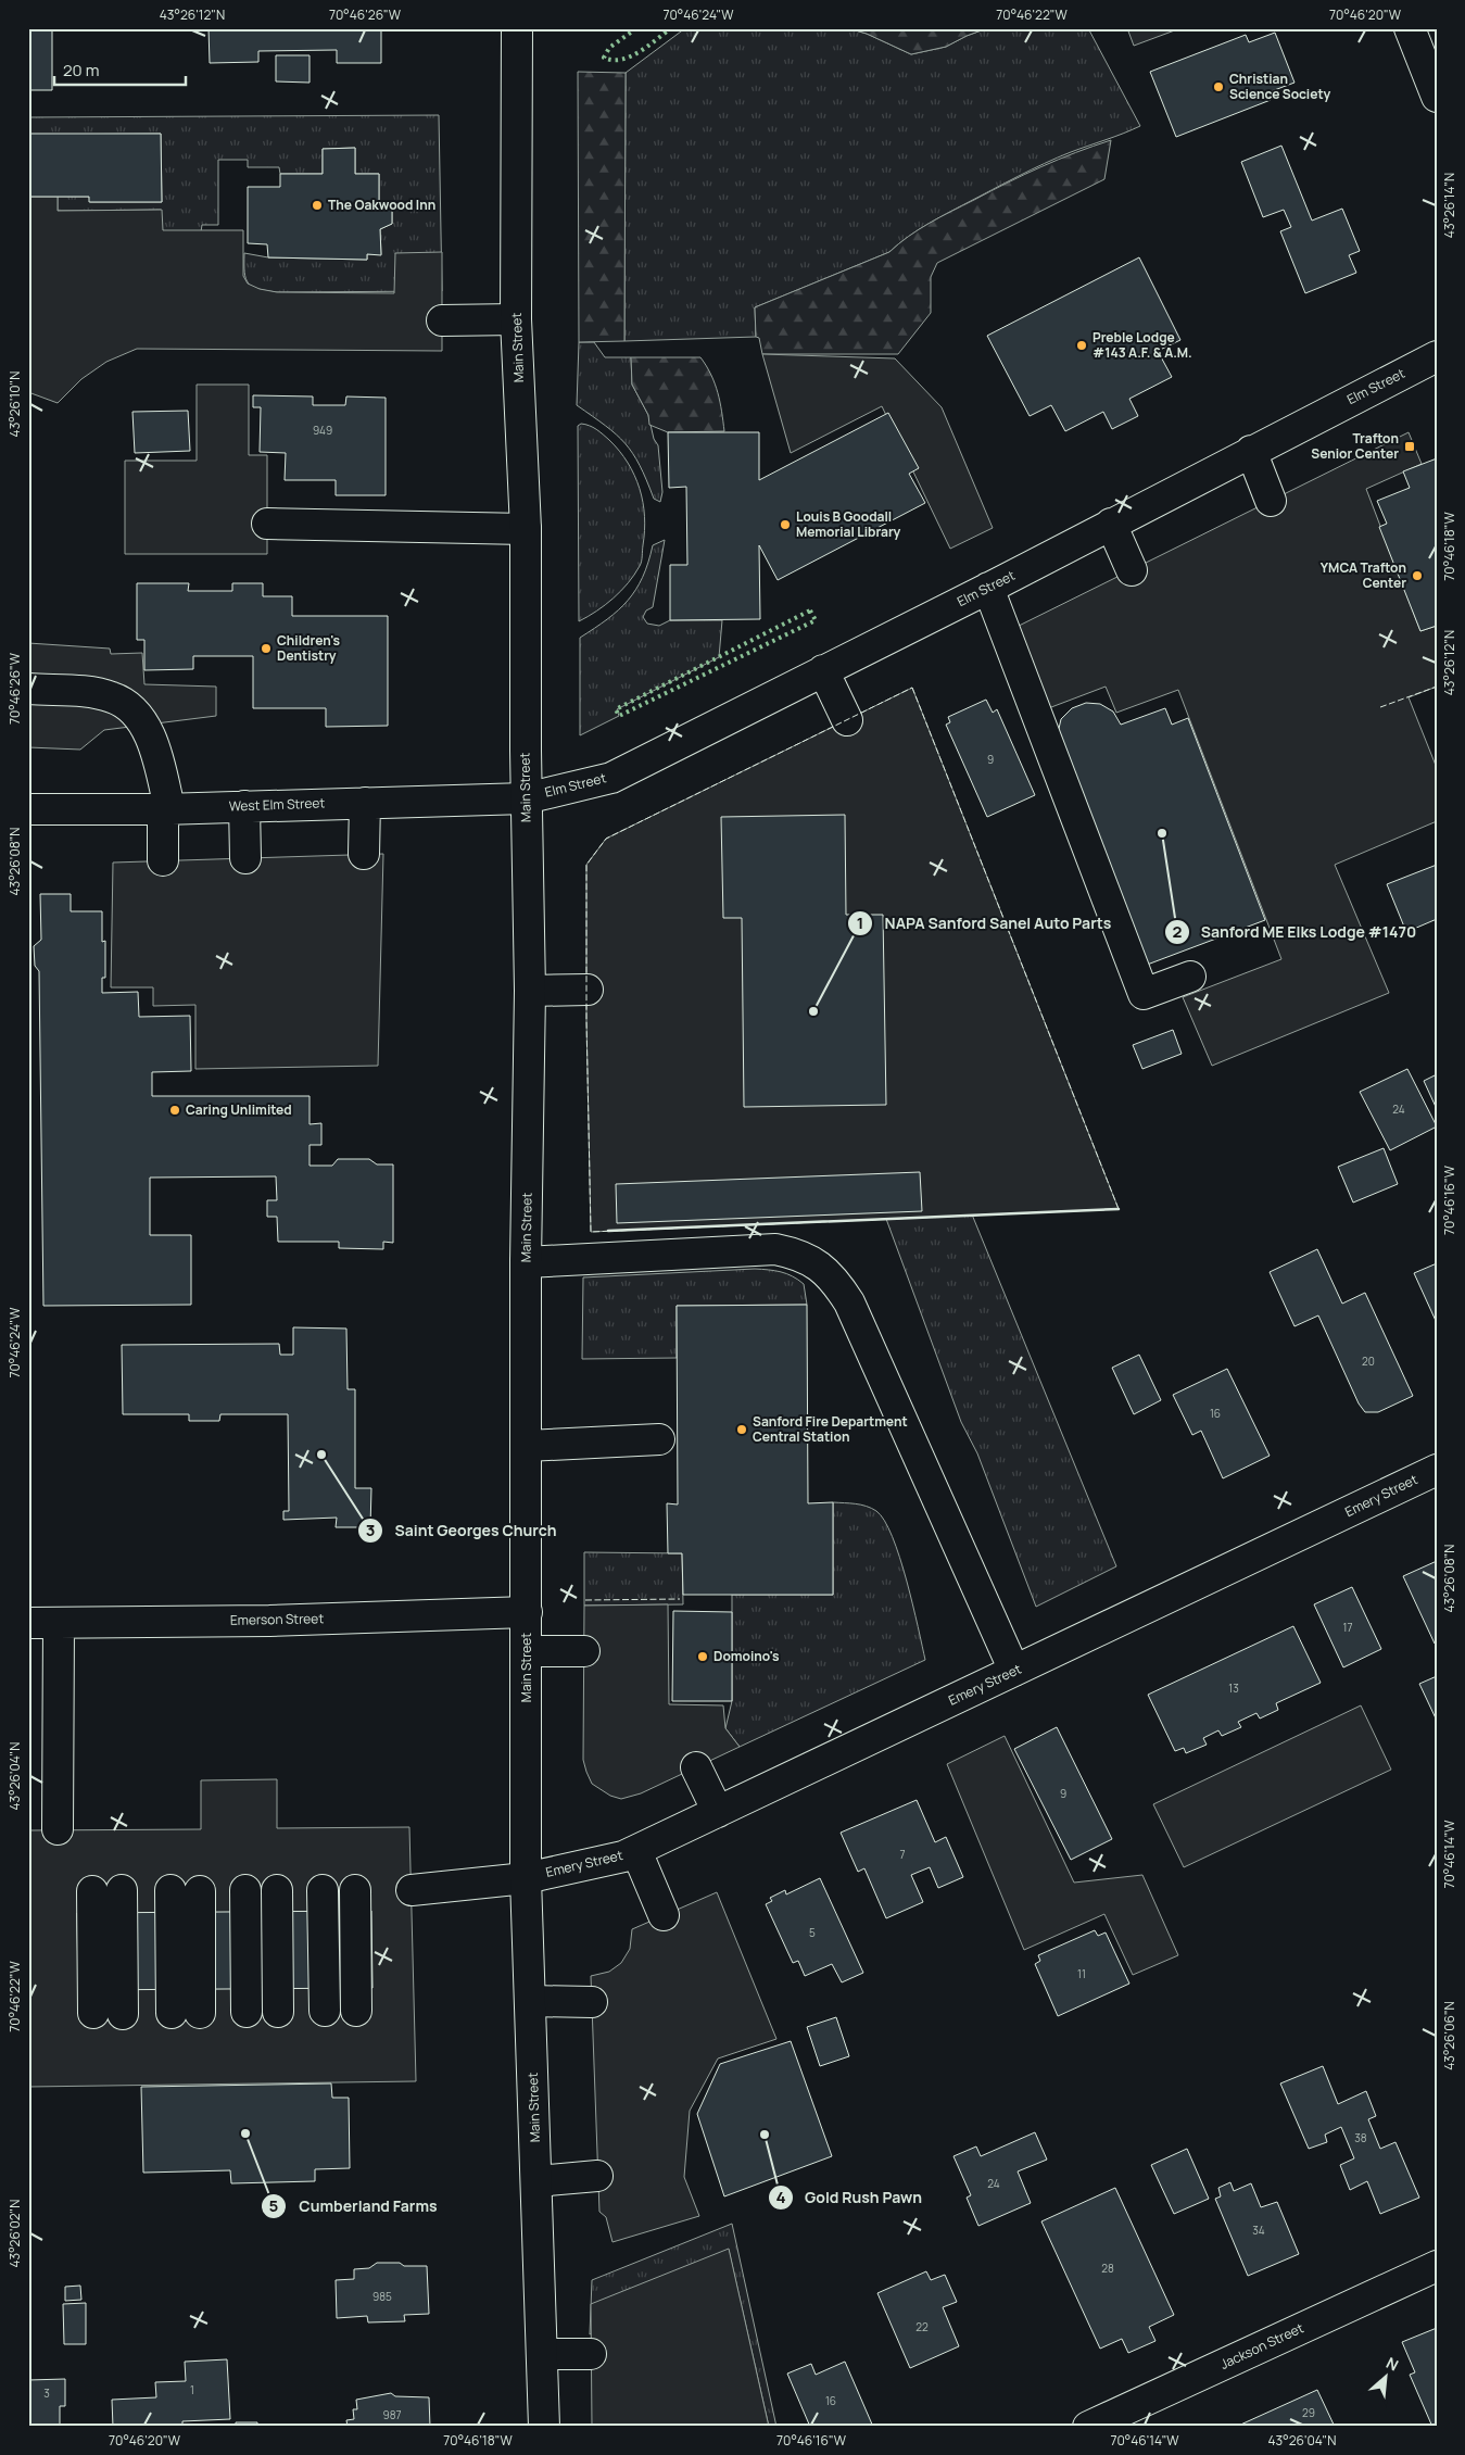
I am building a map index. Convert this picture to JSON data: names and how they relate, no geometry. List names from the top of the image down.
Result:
{
  "streets": {
    "main road": [
      "Main Street",
      "Elm Street",
      "West Elm Street",
      "Emery Street",
      "Emerson Street",
      "Jackson Street"
    ]
  },
  "crossings": [
    ["Main Street", "Elm Street"],
    ["Main Street", "West Elm Street"],
    ["Main Street", "Emery Street"],
    ["Main Street", "Emerson Street"],
    ["Elm Street", "West Elm Street"]
  ],
  "places": {
    "other": [
      "Christian Science Society",
      "The Oakwood Inn",
      "Preble Lodge #143 A.F. & A.M.",
      "Louis B Goodall Memorial Library",
      "YMCA Trafton Center",
      "Children's Dentistry",
      "Sanford ME Elks Lodge #1470",
      "NAPA Sanford Sanel Auto Parts",
      "Caring Unlimited",
      "Sanford Fire Department Central Station",
      "Saint Georges Church",
      "Domoino's",
      "Cumberland Farms",
      "Gold Rush Pawn"
    ],
    "transit": ["Trafton Senior Center"]
  },
  "house_numbers": [
    "949",
    "9",
    "24",
    "20",
    "16",
    "17",
    "13",
    "9",
    "7",
    "5",
    "11",
    "38",
    "24",
    "34",
    "28",
    "985",
    "22",
    "1",
    "3",
    "16",
    "29",
    "987"
  ],
  "scale_bar": "20 m",
  "north": "top right",
  "coordinates": [
    "43°26'12\"N",
    "70°46'26\"W",
    "70°46'24\"W",
    "70°46'22\"W",
    "70°46'20\"W",
    "43°26'14\"N",
    "43°26'10\"N",
    "70°46'18\"W",
    "43°26'08\"N",
    "70°46'16\"W",
    "43°26'04\"N",
    "70°46'14\"W",
    "43°26'06\"N",
    "43°26'02\"N"
  ]
}
